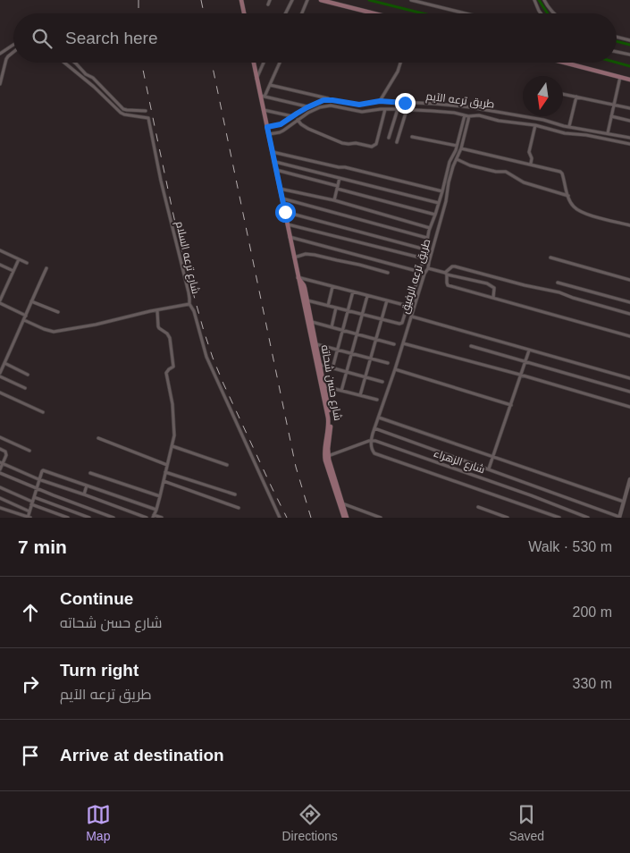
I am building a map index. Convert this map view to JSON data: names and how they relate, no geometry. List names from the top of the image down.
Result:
{
  "streets": {
    "main road": ["شارع حسن شحاته"],
    "street": [
      "طريق ترعه الآيم",
      "شارع ترعه السلام",
      "طريق ترعه الرفيق",
      "شارع الزهراء"
    ]
  },
  "crossings": [
    ["طريق ترعه الآيم", "طريق ترعه الرفيق"],
    ["طريق ترعه الآيم", "شارع حسن شحاته"],
    ["طريق ترعه الرفيق", "شارع الزهراء"]
  ],
  "north": "bottom",
  "page": {
    "search": "Search here",
    "heading": ["7 min", "Walk · 530 m"],
    "list": [
      ["Continue", "شارع حسن شحاته", "200 m"],
      ["Turn right", "طريق ترعه الآيم", "330 m"],
      "Arrive at destination"
    ],
    "nav": ["Map", "Directions", "Saved"]
  }
}
